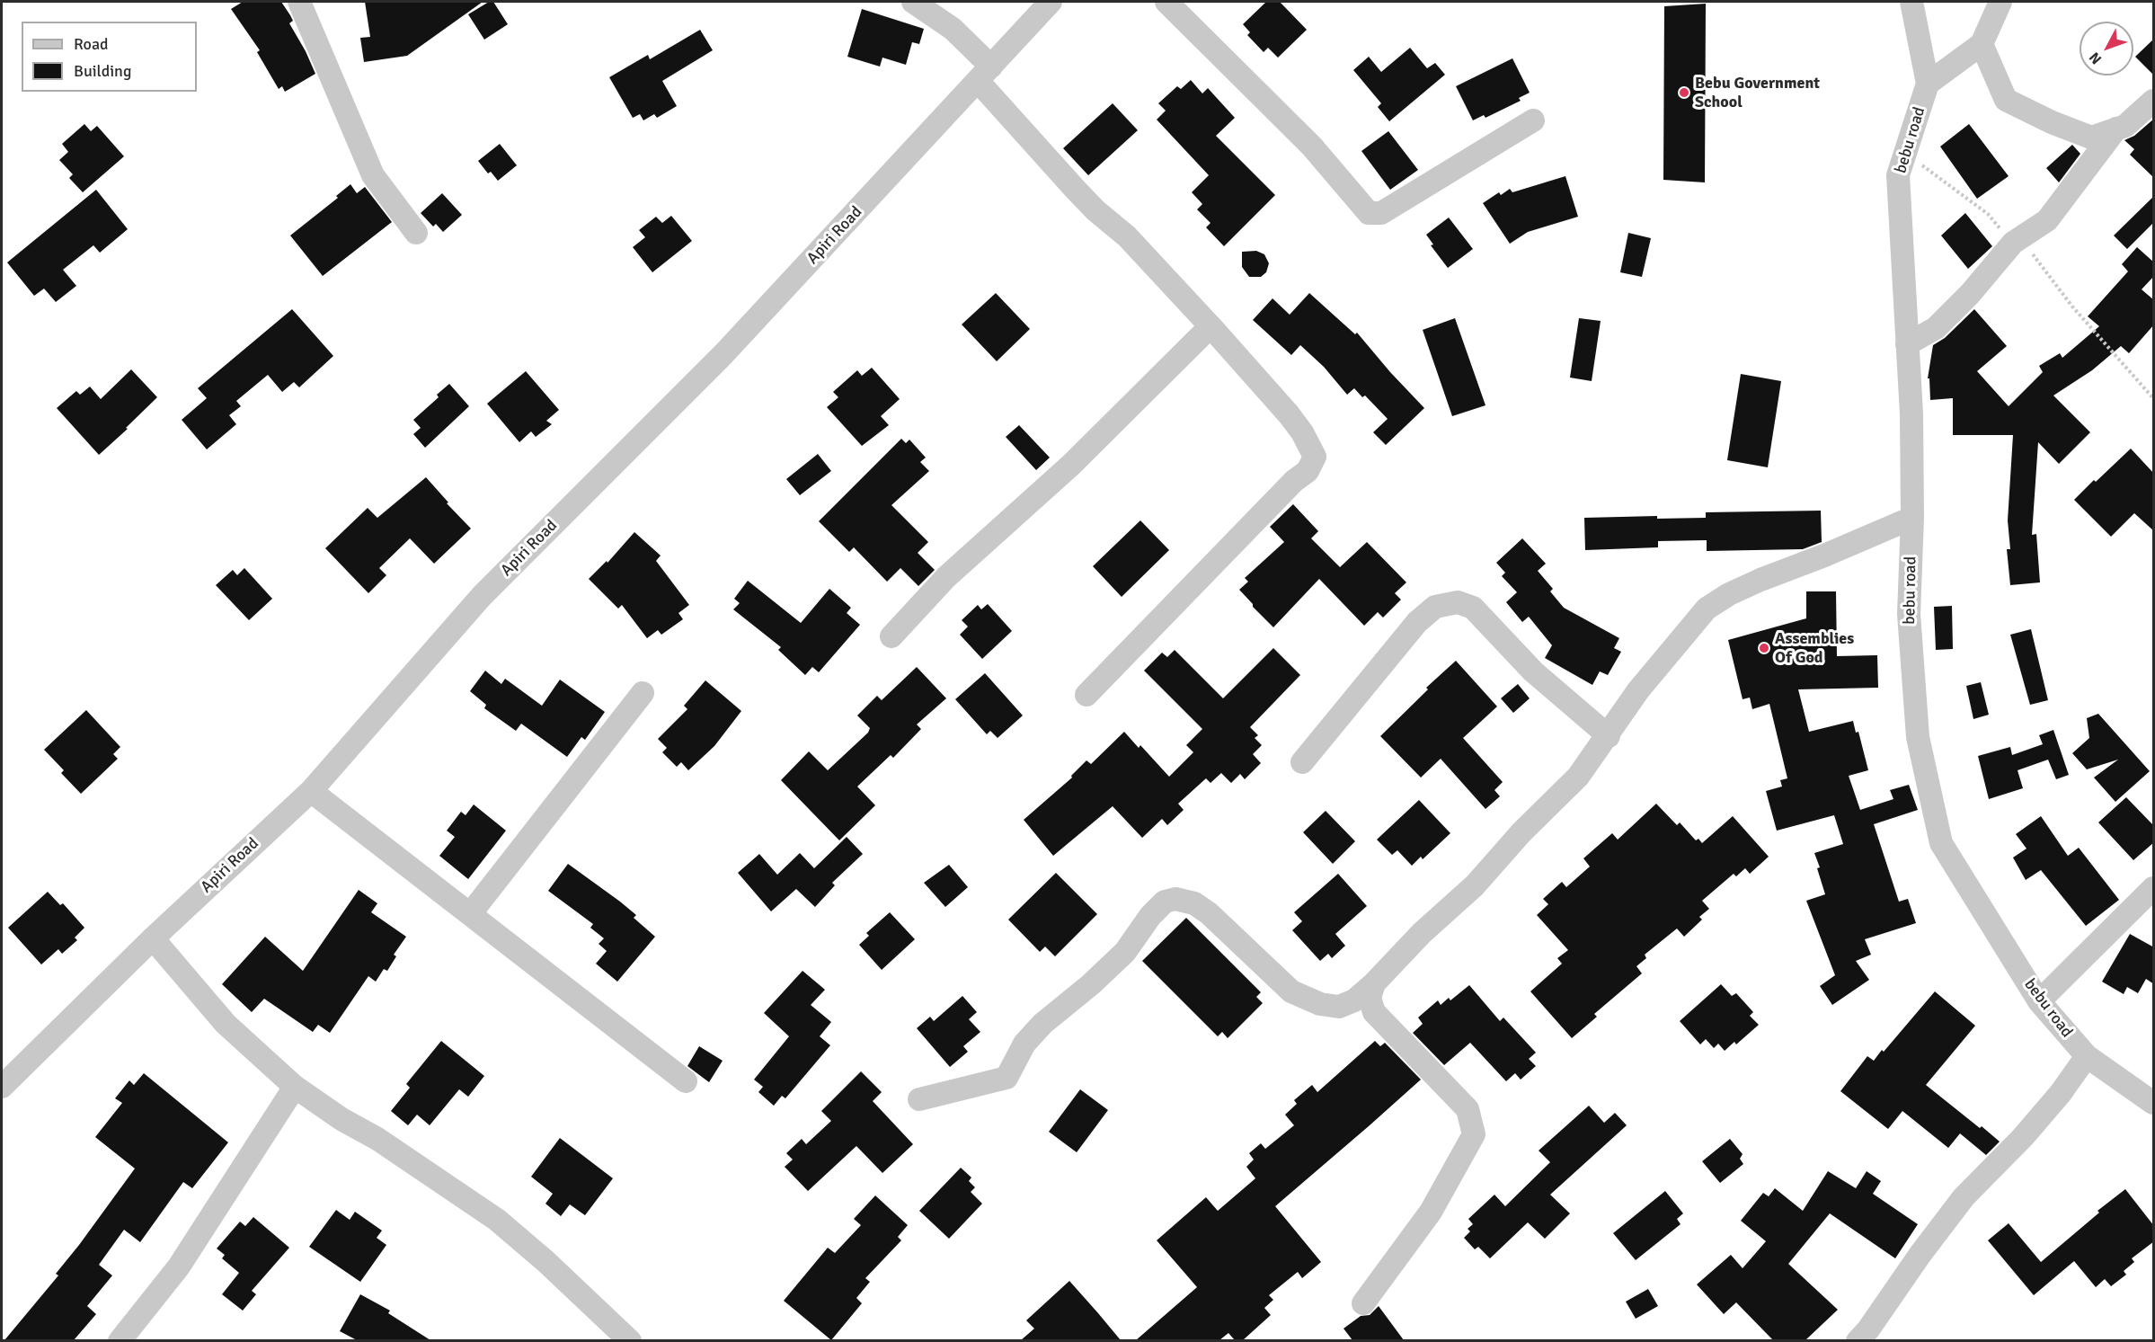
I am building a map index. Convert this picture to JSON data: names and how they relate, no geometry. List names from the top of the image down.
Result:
{
  "streets": {
    "street": ["bebu road", "Apiri Road"]
  },
  "places": ["Bebu Government School", "Assemblies Of God"],
  "legend": ["Road", "Building"],
  "north": "bottom left"
}
